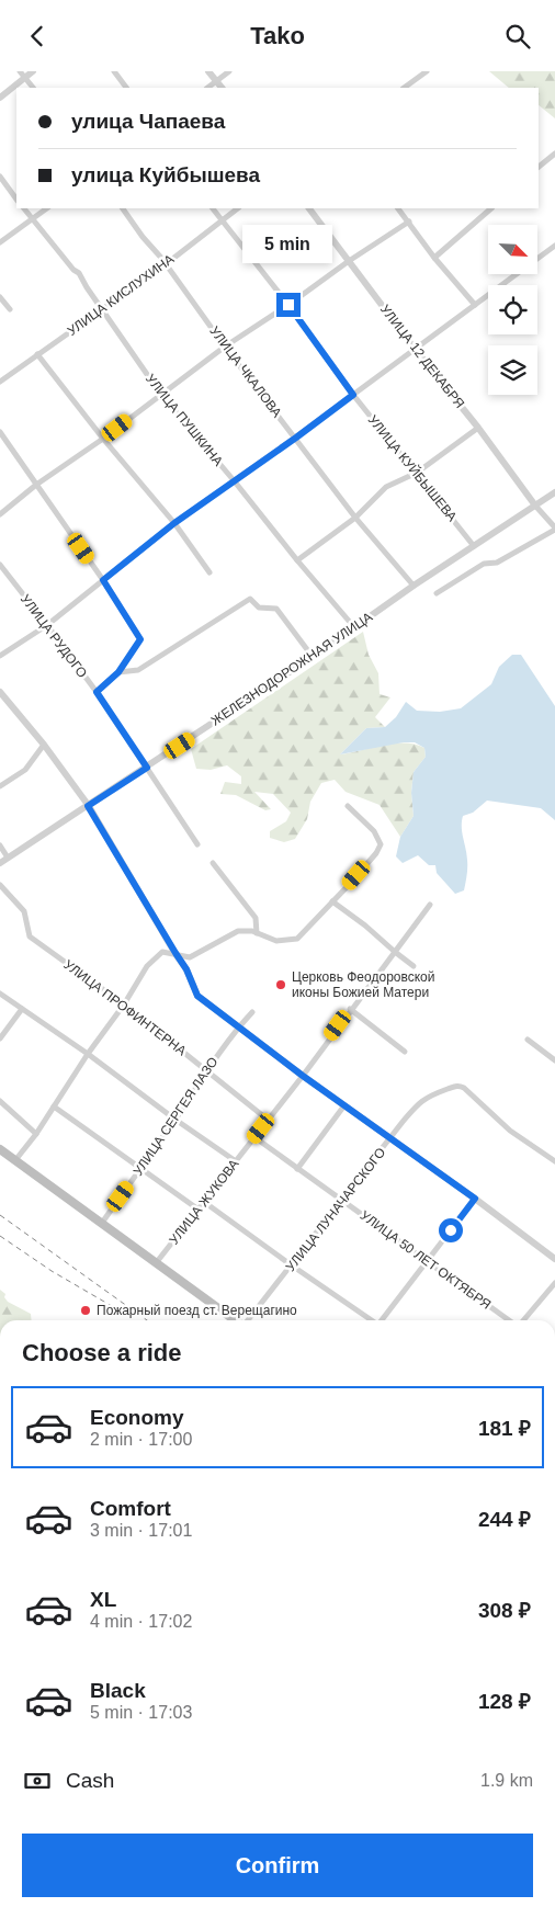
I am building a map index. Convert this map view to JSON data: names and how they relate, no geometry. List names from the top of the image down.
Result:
{
  "streets": {
    "street": [
      "УЛИЦА КИСЛУХИНА",
      "УЛИЦА 12 ДЕКАБРЯ",
      "УЛИЦА ЧКАЛОВА",
      "УЛИЦА ПУШКИНА",
      "УЛИЦА КУЙБЫШЕВА",
      "УЛИЦА РУДОГО",
      "ЖЕЛЕЗНОДОРОЖНАЯ УЛИЦА",
      "УЛИЦА ПРОФИНТЕРНА",
      "УЛИЦА СЕРГЕЯ ЛАЗО",
      "УЛИЦА ЖУКОВА",
      "УЛИЦА ЛУНАЧАРСКОГО",
      "УЛИЦА 50 ЛЕТ ОКТЯБРЯ"
    ]
  },
  "crossings": [
    ["УЛИЦА КИСЛУХИНА", "УЛИЦА ЧКАЛОВА"],
    ["УЛИЦА КИСЛУХИНА", "УЛИЦА ПУШКИНА"],
    ["УЛИЦА КИСЛУХИНА", "УЛИЦА КУЙБЫШЕВА"],
    ["УЛИЦА 12 ДЕКАБРЯ", "ЖЕЛЕЗНОДОРОЖНАЯ УЛИЦА"],
    ["УЛИЦА ЧКАЛОВА", "ЖЕЛЕЗНОДОРОЖНАЯ УЛИЦА"],
    ["УЛИЦА ПУШКИНА", "ЖЕЛЕЗНОДОРОЖНАЯ УЛИЦА"],
    ["УЛИЦА КУЙБЫШЕВА", "ЖЕЛЕЗНОДОРОЖНАЯ УЛИЦА"],
    ["УЛИЦА РУДОГО", "ЖЕЛЕЗНОДОРОЖНАЯ УЛИЦА"],
    ["УЛИЦА ПРОФИНТЕРНА", "УЛИЦА СЕРГЕЯ ЛАЗО"],
    ["УЛИЦА ПРОФИНТЕРНА", "УЛИЦА ЖУКОВА"],
    ["УЛИЦА ЖУКОВА", "УЛИЦА 50 ЛЕТ ОКТЯБРЯ"],
    ["УЛИЦА ЛУНАЧАРСКОГО", "УЛИЦА 50 ЛЕТ ОКТЯБРЯ"]
  ],
  "places": ["Церковь Феодоровской иконы Божией Матери", "Пожарный поезд ст. Верещагино"],
  "north": "bottom right",
  "page": {
    "header": "Tako",
    "banner": ["улица Чапаева", "улица Куйбышева"],
    "bubble": "5 min",
    "heading": "Choose a ride",
    "list": [
      {
        "name": "Economy",
        "note": "2 min · 17:00",
        "value": "181 ₽"
      },
      {
        "name": "Comfort",
        "note": "3 min · 17:01",
        "value": "244 ₽"
      },
      {
        "name": "XL",
        "note": "4 min · 17:02",
        "value": "308 ₽"
      },
      {
        "name": "Black",
        "note": "5 min · 17:03",
        "value": "128 ₽"
      }
    ],
    "pay": ["Cash", "1.9 km"],
    "buttons": "Confirm"
  }
}
